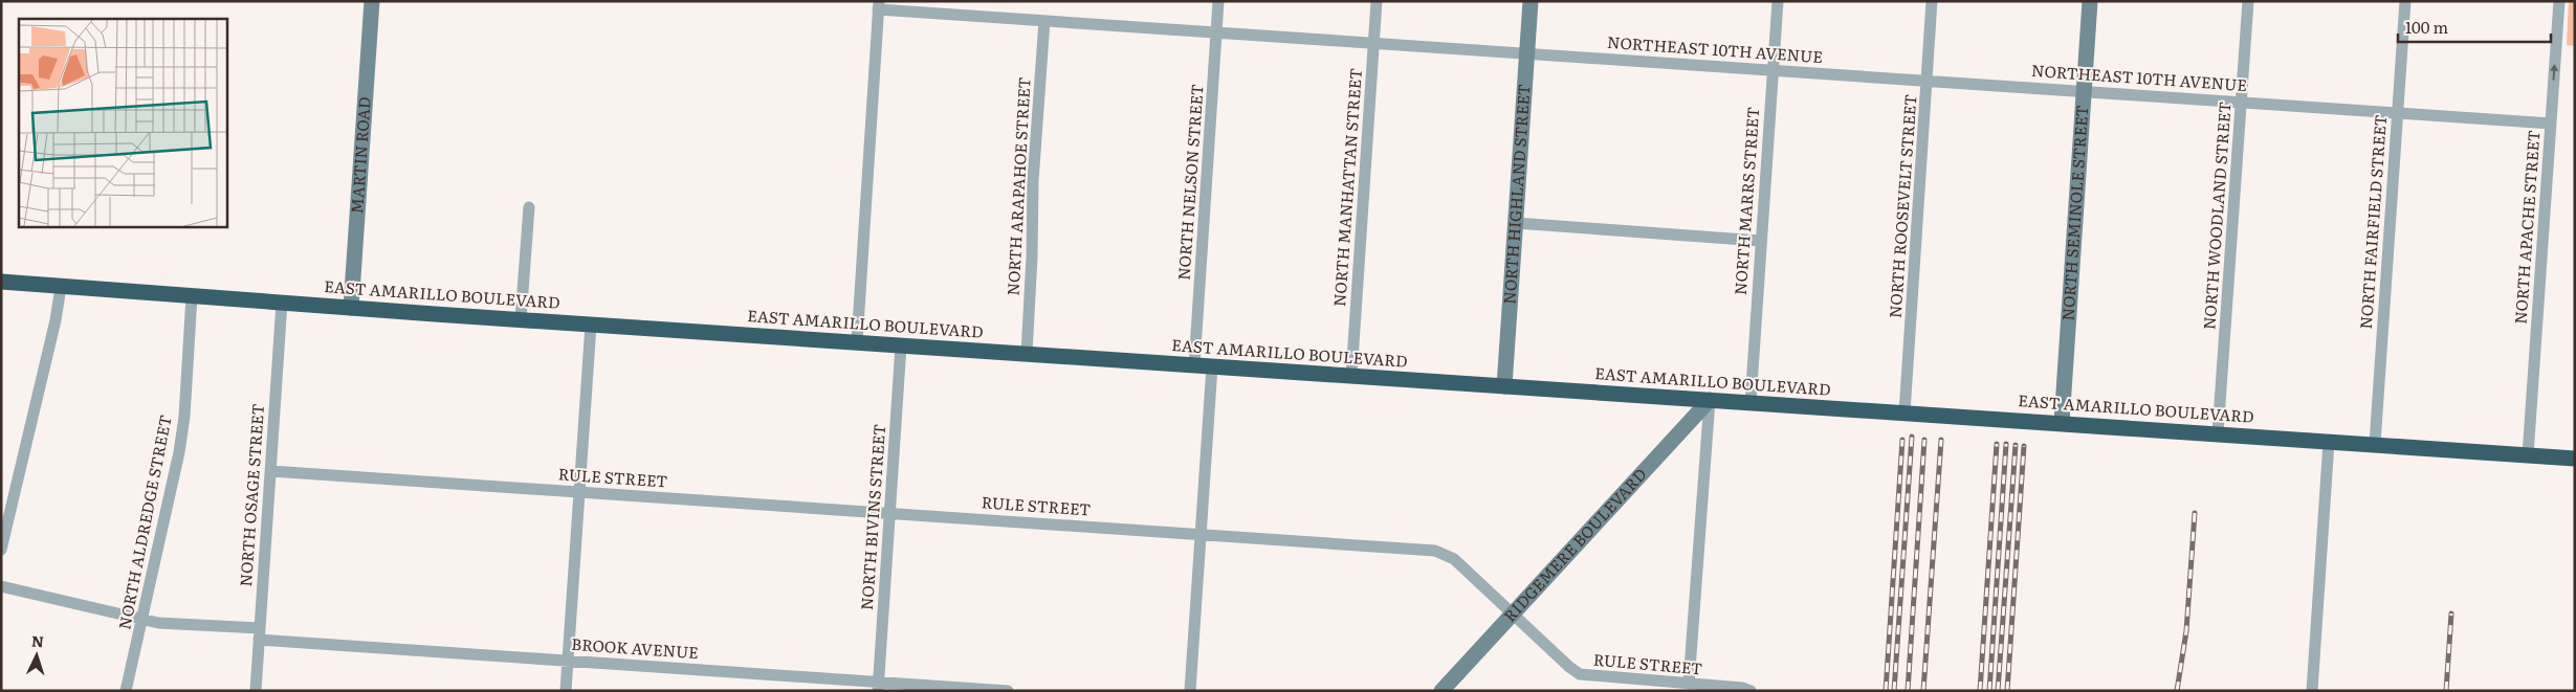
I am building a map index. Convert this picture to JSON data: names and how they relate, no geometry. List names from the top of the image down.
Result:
{
  "streets": {
    "highway": ["EAST AMARILLO BOULEVARD"],
    "street": [
      "NORTHEAST 10TH AVENUE",
      "MARTIN ROAD",
      "NORTH NELSON STREET",
      "NORTH ARAPAHOE STREET",
      "NORTH MANHATTAN STREET",
      "NORTH HIGHLAND STREET",
      "NORTH MARRS STREET",
      "NORTH ROOSEVELT STREET",
      "NORTH SEMINOLE STREET",
      "NORTH WOODLAND STREET",
      "NORTH FAIRFIELD STREET",
      "NORTH APACHE STREET",
      "RULE STREET",
      "NORTH OSAGE STREET",
      "NORTH BIVINS STREET",
      "NORTH ALDREDGE STREET",
      "RIDGEMERE BOULEVARD",
      "BROOK AVENUE"
    ]
  },
  "crossings": [
    ["NORTHEAST 10TH AVENUE", "NORTH NELSON STREET"],
    ["NORTHEAST 10TH AVENUE", "NORTH ARAPAHOE STREET"],
    ["NORTHEAST 10TH AVENUE", "NORTH MANHATTAN STREET"],
    ["NORTHEAST 10TH AVENUE", "NORTH HIGHLAND STREET"],
    ["NORTHEAST 10TH AVENUE", "NORTH MARRS STREET"],
    ["NORTHEAST 10TH AVENUE", "NORTH ROOSEVELT STREET"],
    ["NORTHEAST 10TH AVENUE", "NORTH SEMINOLE STREET"],
    ["NORTHEAST 10TH AVENUE", "NORTH WOODLAND STREET"],
    ["NORTHEAST 10TH AVENUE", "NORTH FAIRFIELD STREET"],
    ["NORTHEAST 10TH AVENUE", "NORTH APACHE STREET"],
    ["MARTIN ROAD", "EAST AMARILLO BOULEVARD"],
    ["NORTH NELSON STREET", "EAST AMARILLO BOULEVARD"],
    ["NORTH ARAPAHOE STREET", "EAST AMARILLO BOULEVARD"],
    ["NORTH MANHATTAN STREET", "EAST AMARILLO BOULEVARD"],
    ["NORTH HIGHLAND STREET", "EAST AMARILLO BOULEVARD"],
    ["NORTH MARRS STREET", "EAST AMARILLO BOULEVARD"],
    ["NORTH ROOSEVELT STREET", "EAST AMARILLO BOULEVARD"],
    ["NORTH SEMINOLE STREET", "EAST AMARILLO BOULEVARD"],
    ["NORTH WOODLAND STREET", "EAST AMARILLO BOULEVARD"],
    ["NORTH FAIRFIELD STREET", "EAST AMARILLO BOULEVARD"],
    ["NORTH APACHE STREET", "EAST AMARILLO BOULEVARD"],
    ["EAST AMARILLO BOULEVARD", "NORTH OSAGE STREET"],
    ["EAST AMARILLO BOULEVARD", "NORTH BIVINS STREET"],
    ["EAST AMARILLO BOULEVARD", "NORTH ALDREDGE STREET"],
    ["EAST AMARILLO BOULEVARD", "RIDGEMERE BOULEVARD"],
    ["RULE STREET", "NORTH OSAGE STREET"],
    ["RULE STREET", "NORTH BIVINS STREET"],
    ["RULE STREET", "RIDGEMERE BOULEVARD"],
    ["NORTH OSAGE STREET", "BROOK AVENUE"],
    ["NORTH BIVINS STREET", "BROOK AVENUE"],
    ["NORTH ALDREDGE STREET", "BROOK AVENUE"]
  ],
  "scale_bar": "100 m",
  "north": "top"
}
